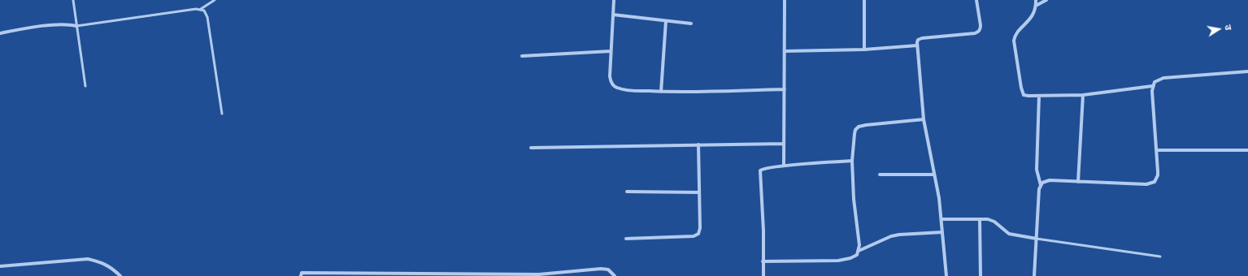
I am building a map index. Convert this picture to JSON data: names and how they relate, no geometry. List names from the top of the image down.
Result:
{
  "north": "right"
}
